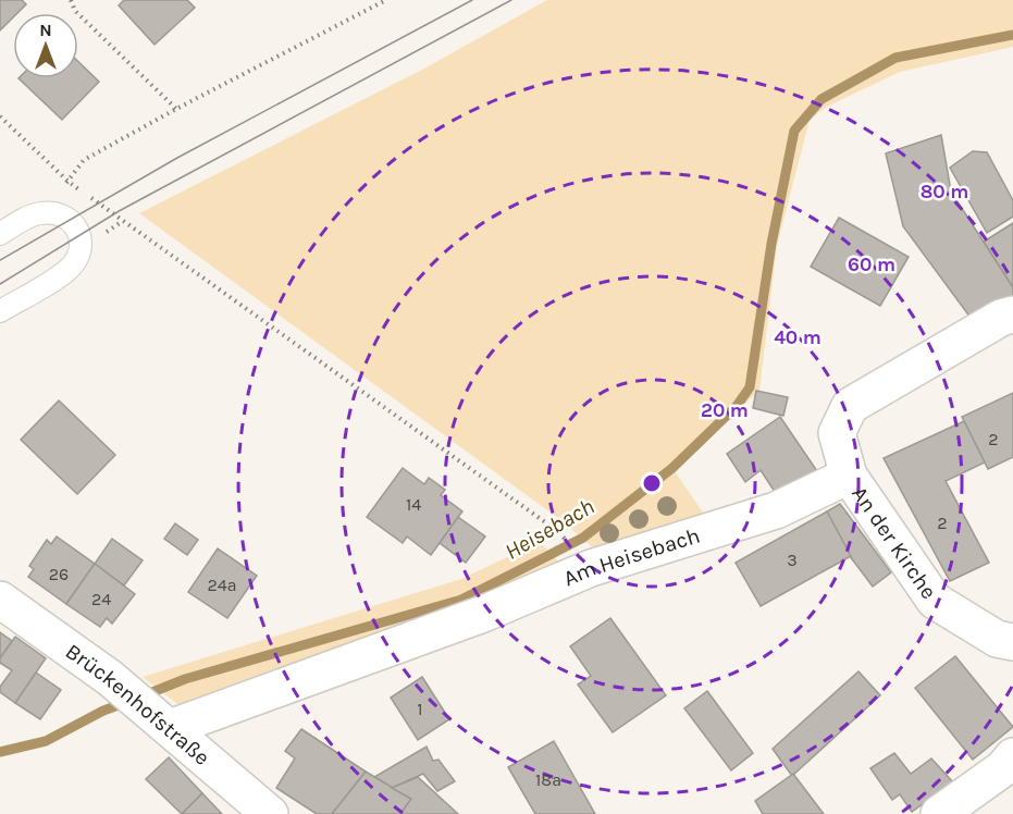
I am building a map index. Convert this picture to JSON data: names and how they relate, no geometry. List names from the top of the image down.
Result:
{
  "streets": {
    "street": ["An der Kirche", "Am Heisebach", "Brückenhofstraße"]
  },
  "crossings": [
    ["An der Kirche", "Am Heisebach"],
    ["Am Heisebach", "Brückenhofstraße"]
  ],
  "water": ["Heisebach"],
  "house_numbers": [
    "2",
    "14",
    "2",
    "3",
    "26",
    "24a",
    "24",
    "1",
    "18a"
  ],
  "north": "top",
  "rings": [
    "80 m",
    "60 m",
    "40 m",
    "20 m"
  ]
}
